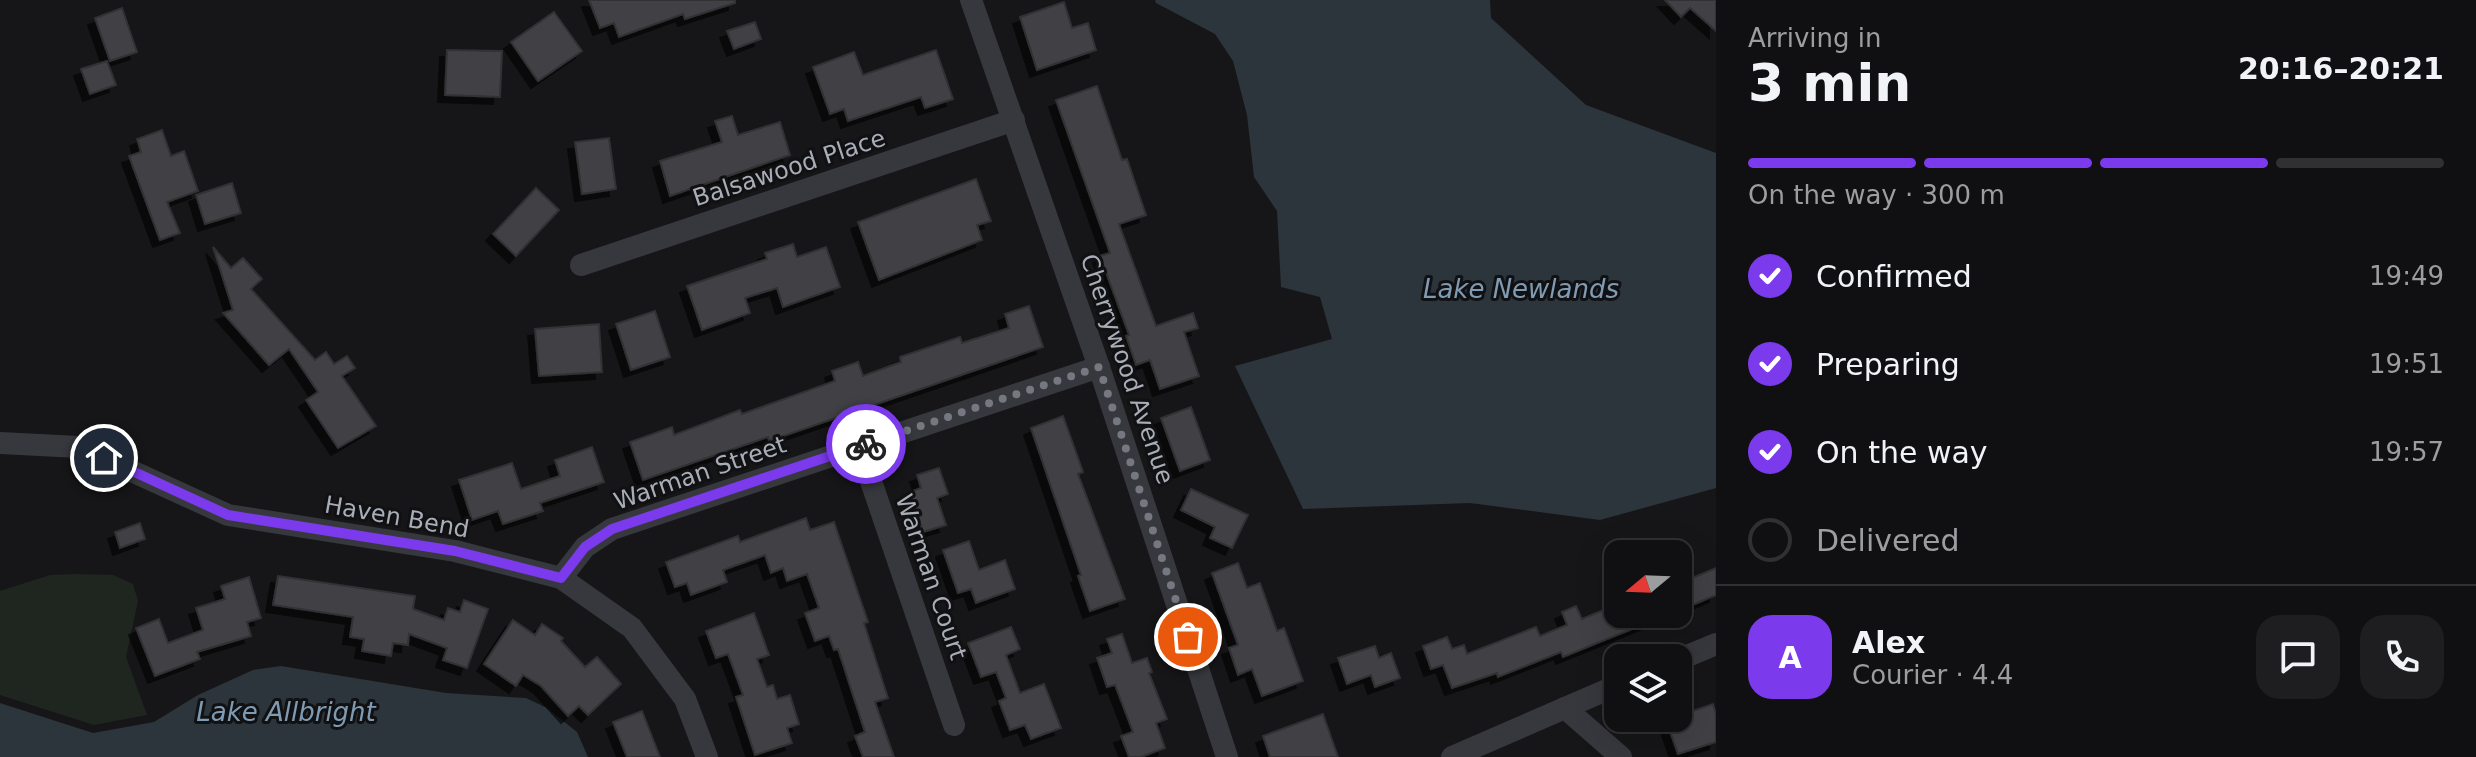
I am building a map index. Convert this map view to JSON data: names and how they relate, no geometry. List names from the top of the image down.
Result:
{
  "streets": {
    "street": [
      "Balsawood Place",
      "Cherrywood Avenue",
      "Warman Street",
      "Haven Bend",
      "Warman Court"
    ]
  },
  "crossings": [
    ["Balsawood Place", "Cherrywood Avenue"],
    ["Cherrywood Avenue", "Warman Street"],
    ["Warman Street", "Haven Bend"],
    ["Warman Street", "Warman Court"]
  ],
  "water": ["Lake Newlands", "Lake Allbright"],
  "north": "left",
  "page": {
    "heading": ["3 min", "Arriving in", "20:16–20:21"],
    "panel": ["Alex", "Courier · 4.4"],
    "bar": "On the way · 300 m",
    "list": [
      ["Confirmed", "19:49"],
      ["Preparing", "19:51"],
      ["On the way", "19:57"],
      "Delivered"
    ],
    "round": "A"
  }
}
